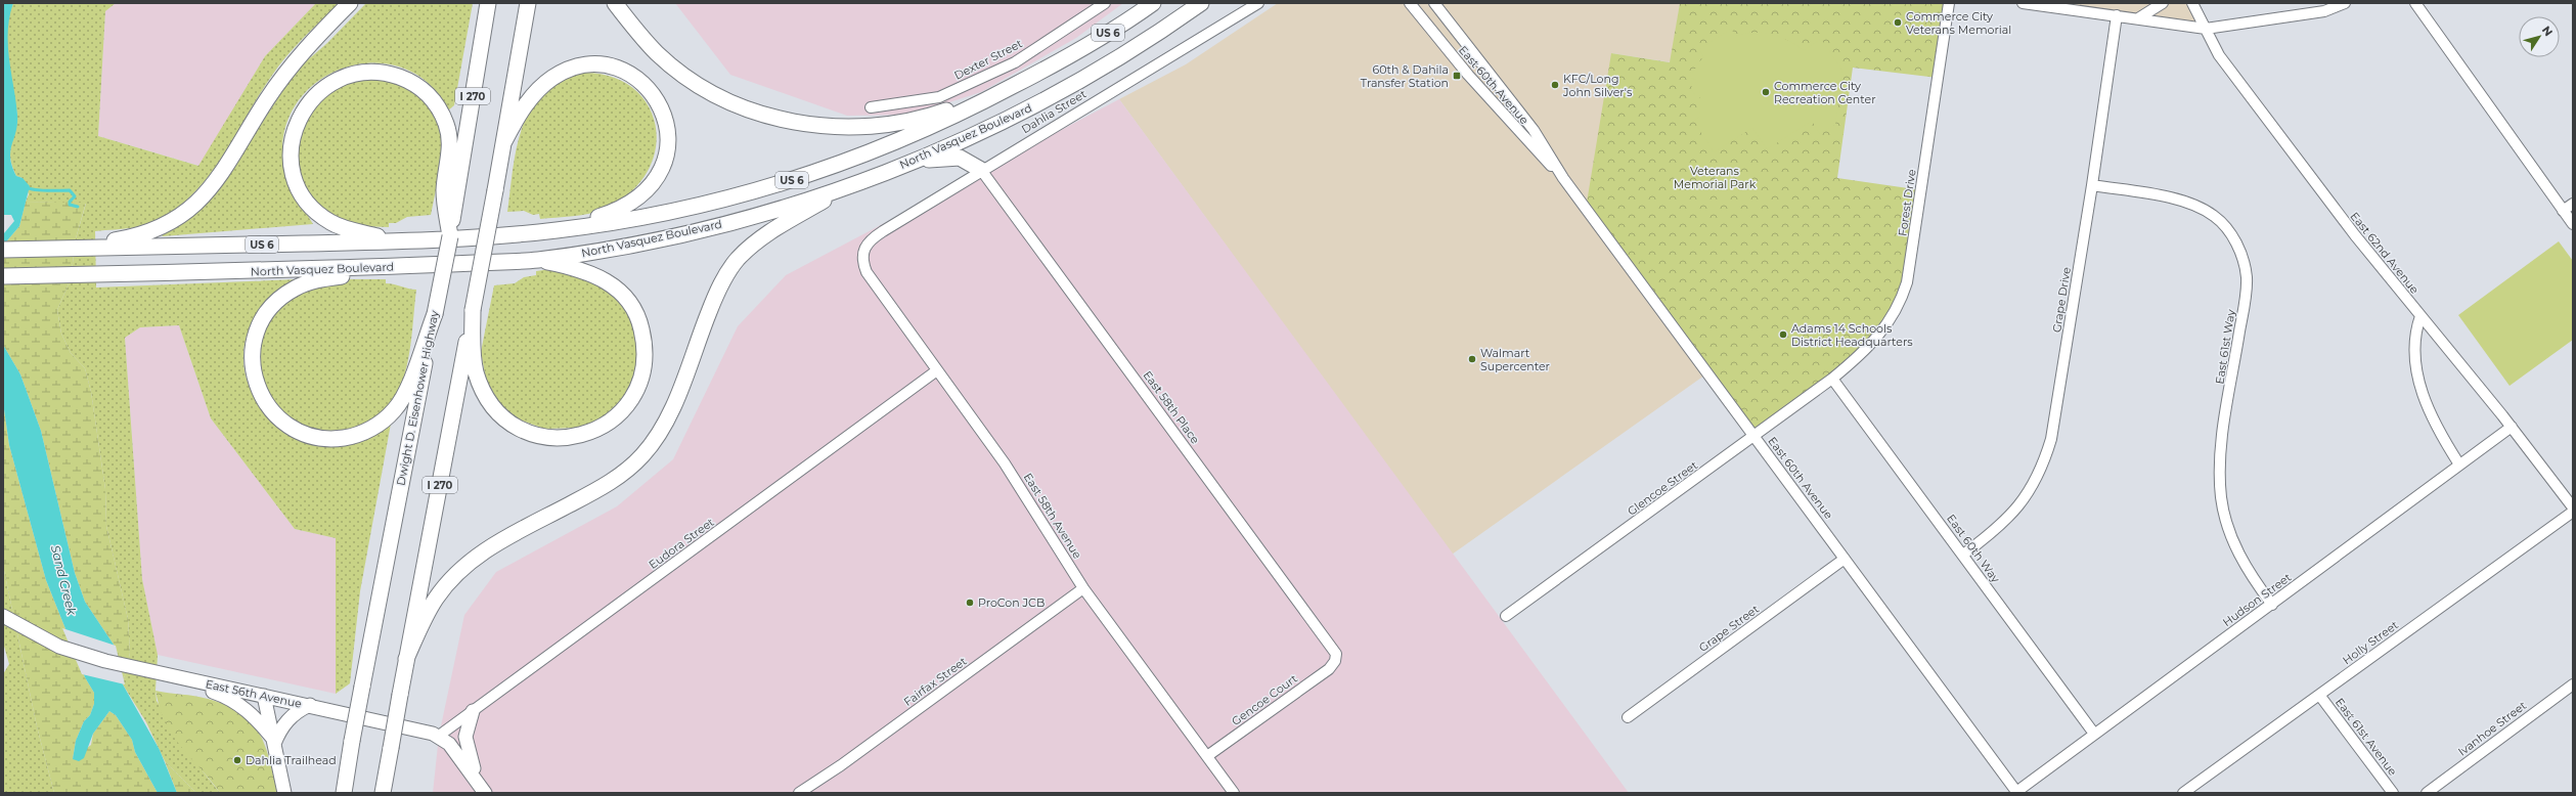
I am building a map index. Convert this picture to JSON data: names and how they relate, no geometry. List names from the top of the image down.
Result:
{
  "streets": {
    "highway": [
      "US 6",
      "I 270",
      "North Vasquez Boulevard",
      "Dwight D. Eisenhower Highway"
    ],
    "main road": ["East 56th Avenue"],
    "street": [
      "Dexter Street",
      "East 60th Avenue",
      "Dahlia Street",
      "Forest Drive",
      "East 62nd Avenue",
      "Grape Drive",
      "East 61st Way",
      "East 58th Place",
      "Glencoe Street",
      "East 58th Avenue",
      "Eudora Street",
      "East 60th Way",
      "Hudson Street",
      "Grape Street",
      "Holly Street",
      "Fairfax Street",
      "Gencoe Court",
      "Ivanhoe Street",
      "East 61st Avenue"
    ]
  },
  "crossings": [
    ["East 60th Avenue", "Glencoe Street"],
    ["East 60th Avenue", "Hudson Street"],
    ["East 60th Avenue", "Grape Street"],
    ["I 270", "Dwight D. Eisenhower Highway"],
    ["Dahlia Street", "East 58th Place"],
    ["Dahlia Street", "East 58th Avenue"],
    ["Forest Drive", "Glencoe Street"],
    ["Forest Drive", "East 60th Way"],
    ["East 62nd Avenue", "Hudson Street"],
    ["Grape Drive", "East 61st Way"],
    ["Grape Drive", "East 60th Way"],
    ["East 61st Way", "Hudson Street"],
    ["East 58th Place", "Gencoe Court"],
    ["Glencoe Street", "East 60th Way"],
    ["East 58th Avenue", "Eudora Street"],
    ["East 58th Avenue", "Fairfax Street"],
    ["East 58th Avenue", "Gencoe Court"],
    ["Eudora Street", "East 56th Avenue"],
    ["East 60th Way", "Hudson Street"],
    ["Holly Street", "East 61st Avenue"]
  ],
  "water": ["Sand Creek"],
  "parks": ["Veterans Memorial Park"],
  "places": {
    "other": [
      "Commerce City Veterans Memorial",
      "KFC/Long John Silver's",
      "Commerce City Recreation Center",
      "Adams 14 Schools District Headquarters",
      "Walmart Supercenter",
      "ProCon JCB",
      "Dahlia Trailhead"
    ],
    "transit": ["60th & Dahila Transfer Station"]
  },
  "north": "top right"
}
